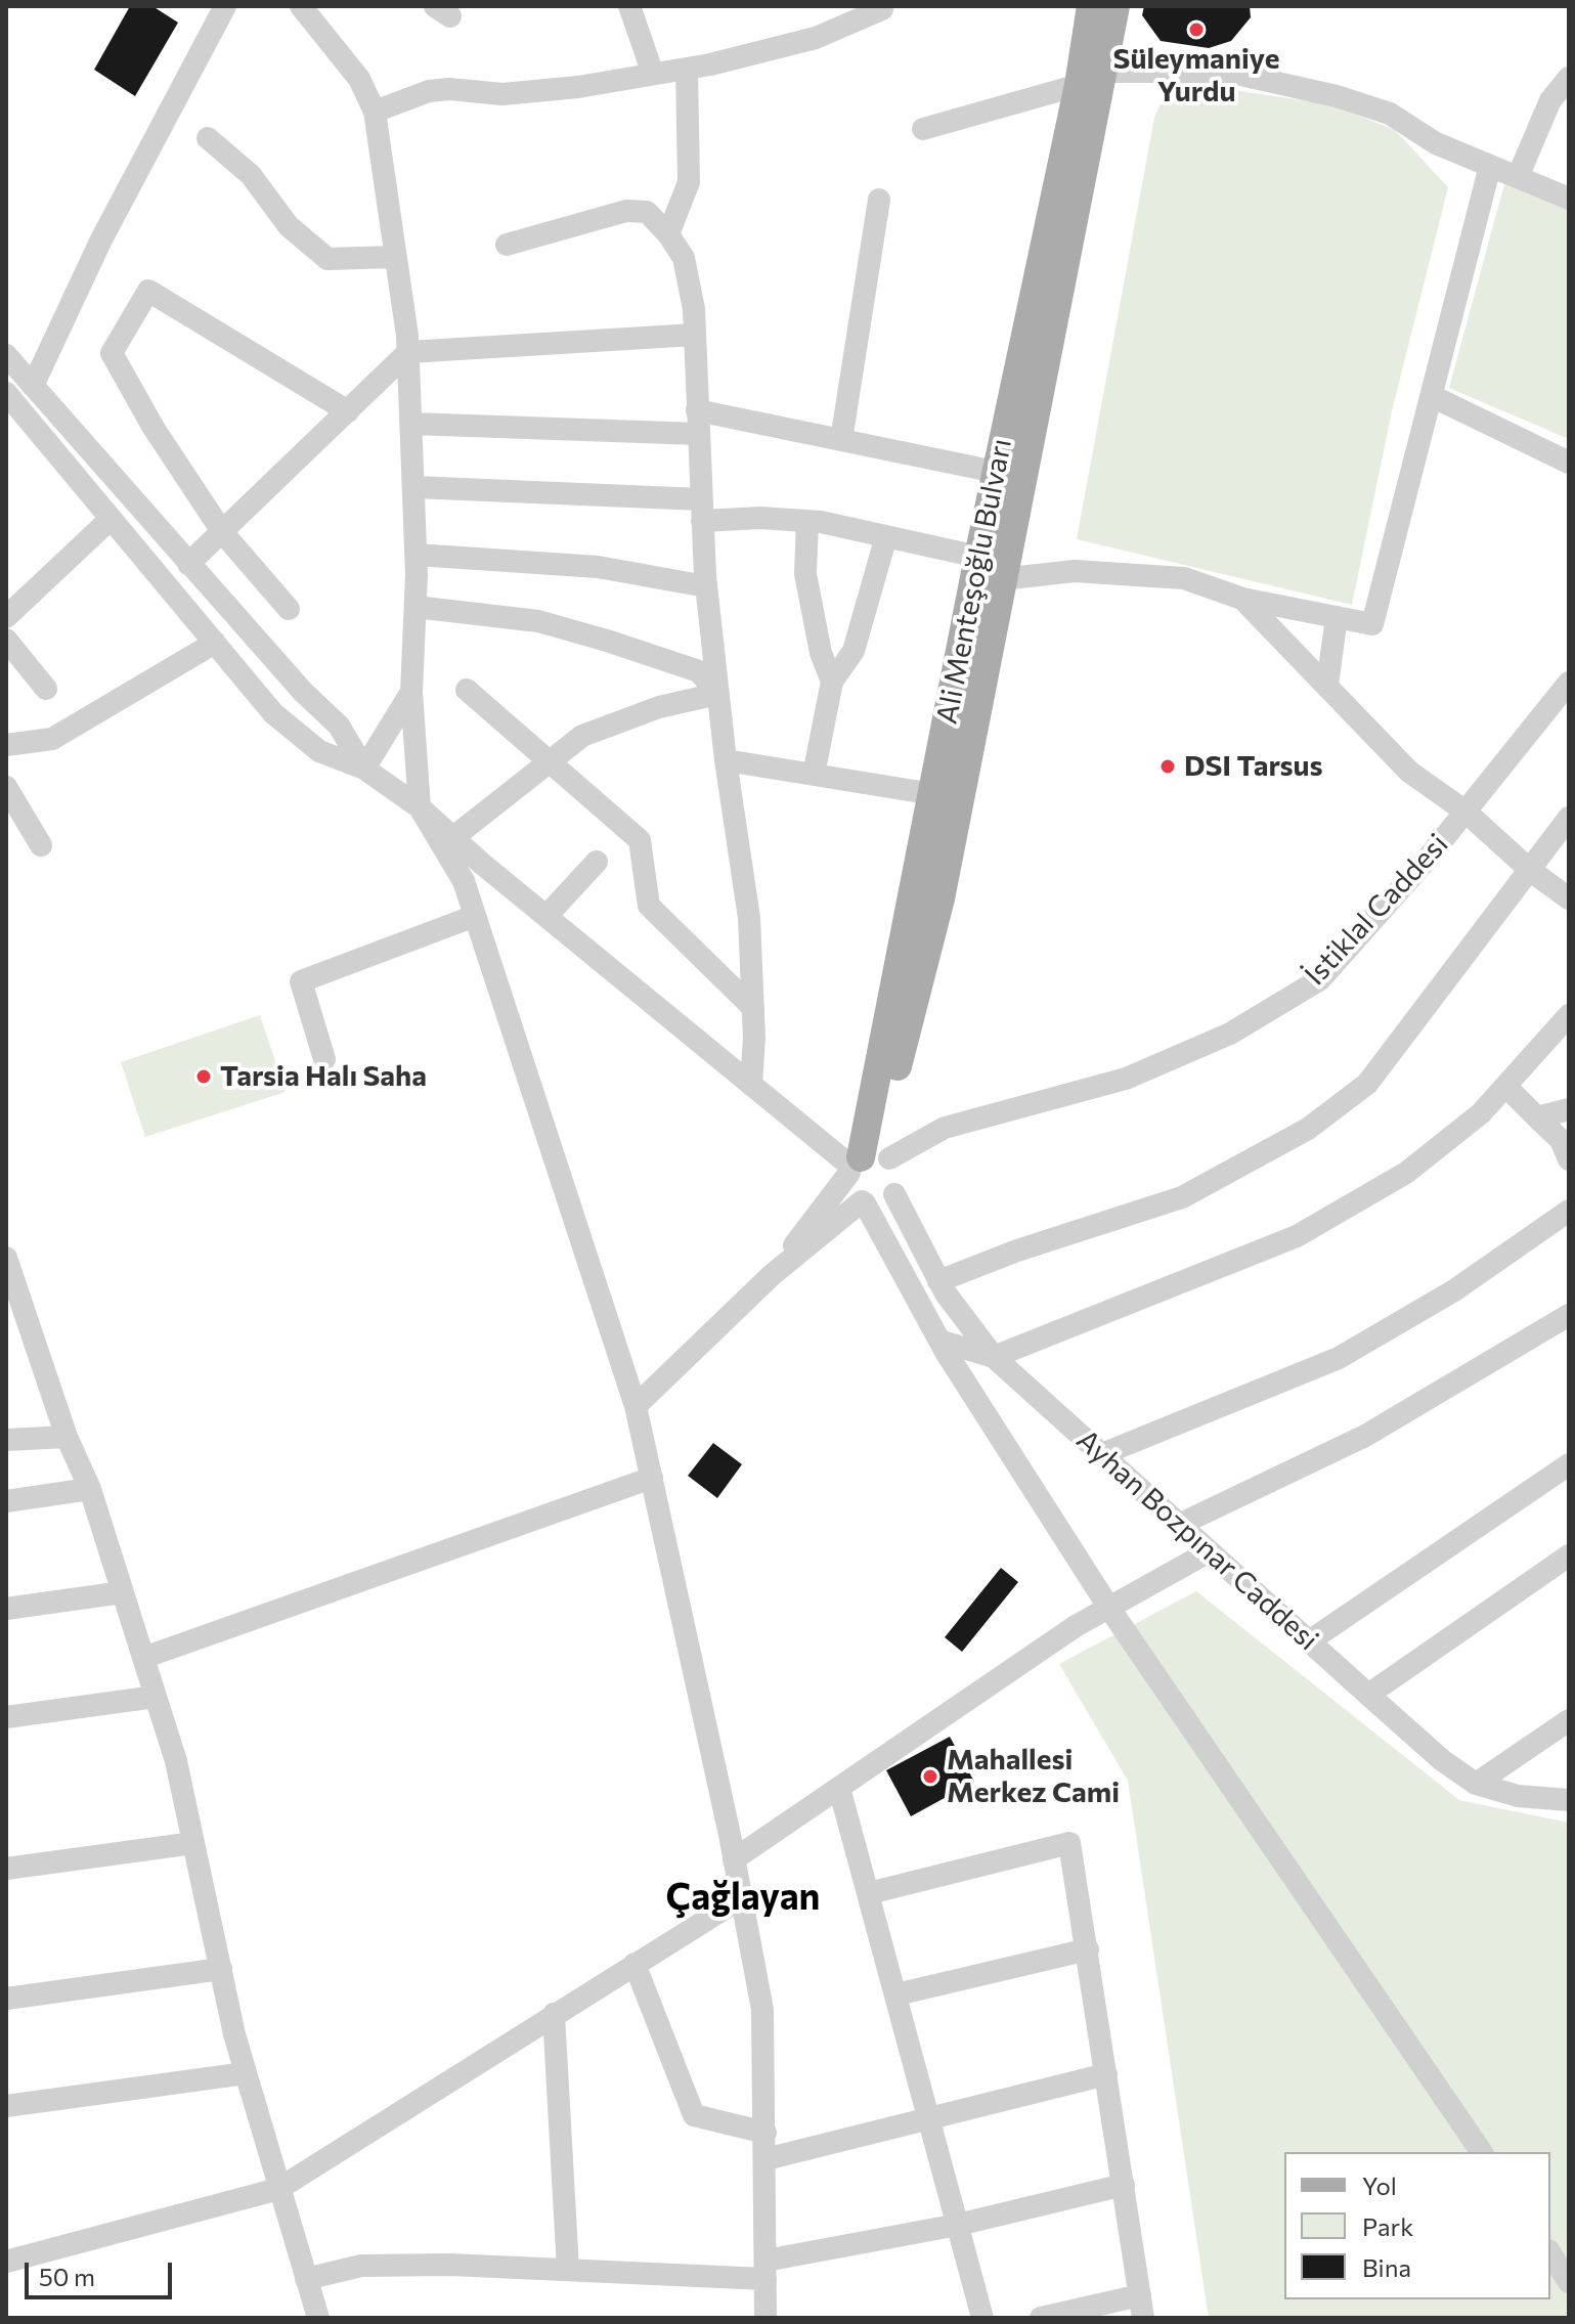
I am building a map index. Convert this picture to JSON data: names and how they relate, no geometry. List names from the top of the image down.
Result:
{
  "streets": {
    "main road": ["Ali Menteşoğlu Bulvarı"],
    "street": ["İstiklal Caddesi", "Ayhan Bozpınar Caddesi"]
  },
  "crossings": [
    ["Ali Menteşoğlu Bulvarı", "İstiklal Caddesi"],
    ["Ali Menteşoğlu Bulvarı", "Ayhan Bozpınar Caddesi"],
    ["İstiklal Caddesi", "Ayhan Bozpınar Caddesi"]
  ],
  "districts": ["Çağlayan"],
  "places": [
    "Süleymaniye Yurdu",
    "DSI Tarsus",
    "Tarsia Halı Saha",
    "Mahallesi Merkez Cami"
  ],
  "legend": ["Yol", "Park", "Bina"],
  "scale_bar": "50 m"
}
